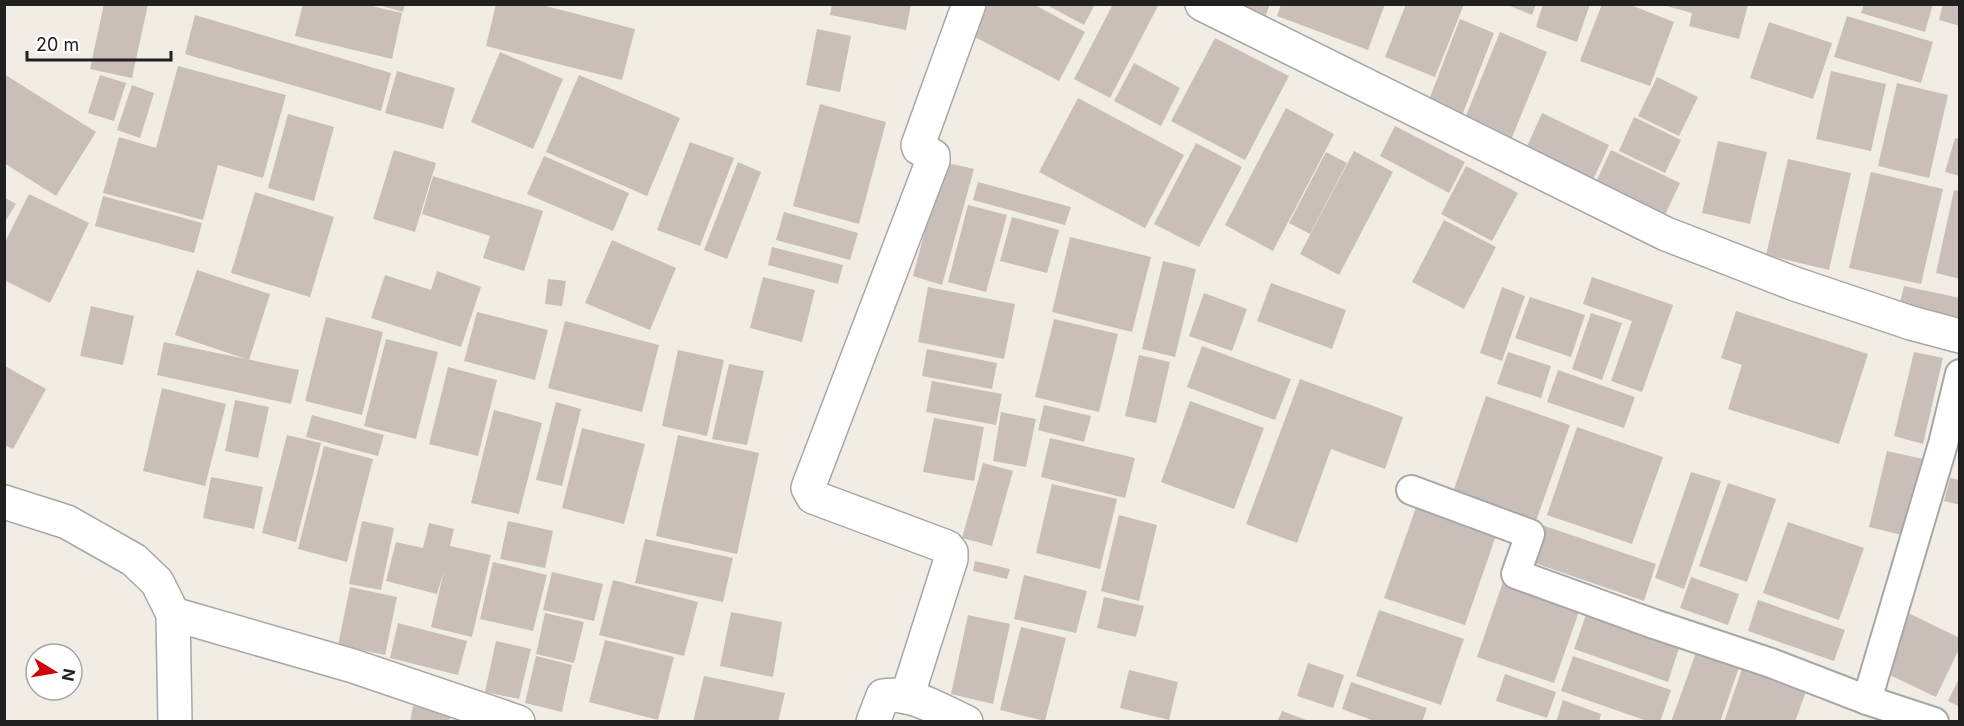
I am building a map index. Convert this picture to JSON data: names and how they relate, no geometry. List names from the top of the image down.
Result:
{
  "scale_bar": "20 m",
  "north": "right"
}
